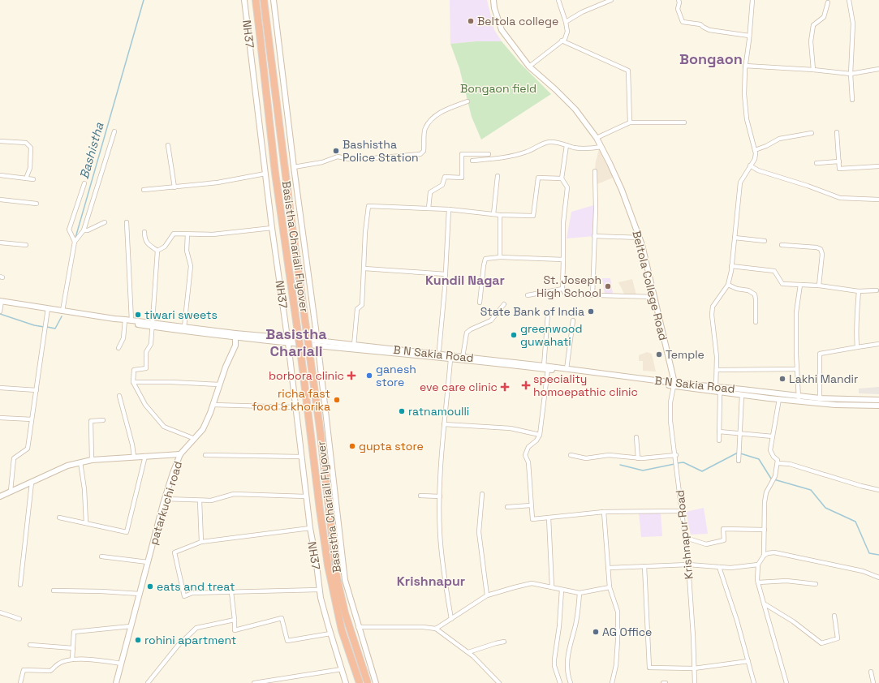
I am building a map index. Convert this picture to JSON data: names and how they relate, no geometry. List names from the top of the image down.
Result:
{
  "streets": {
    "highway": ["Basistha Chariali Flyover"],
    "street": [
      "NH37",
      "Beltola College Road",
      "B N Sakia Road",
      "patarkuchi road",
      "Krishnapur Road"
    ]
  },
  "crossings": [
    ["Beltola College Road", "B N Sakia Road"],
    ["Beltola College Road", "Krishnapur Road"],
    ["B N Sakia Road", "Krishnapur Road"]
  ],
  "districts": [
    "Bongaon",
    "Kundil Nagar",
    "Basistha Chariali",
    "Krishnapur"
  ],
  "water": ["Bashistha"],
  "parks": ["Bongaon field"],
  "places": {
    "other": [
      "Beltola college",
      "Bashistha Police Station",
      "St. Joseph High School",
      "State Bank of India",
      "tiwari sweets",
      "greenwood guwahati",
      "Temple",
      "ganesh store",
      "Lakhi Mandir",
      "richa fast food & khorika",
      "ratnamoulli",
      "gupta store",
      "eats and treat",
      "AG Office",
      "rohini apartment"
    ],
    "health": ["borbora clinic", "speciality homoepathic clinic", "eve care clinic"]
  }
}
